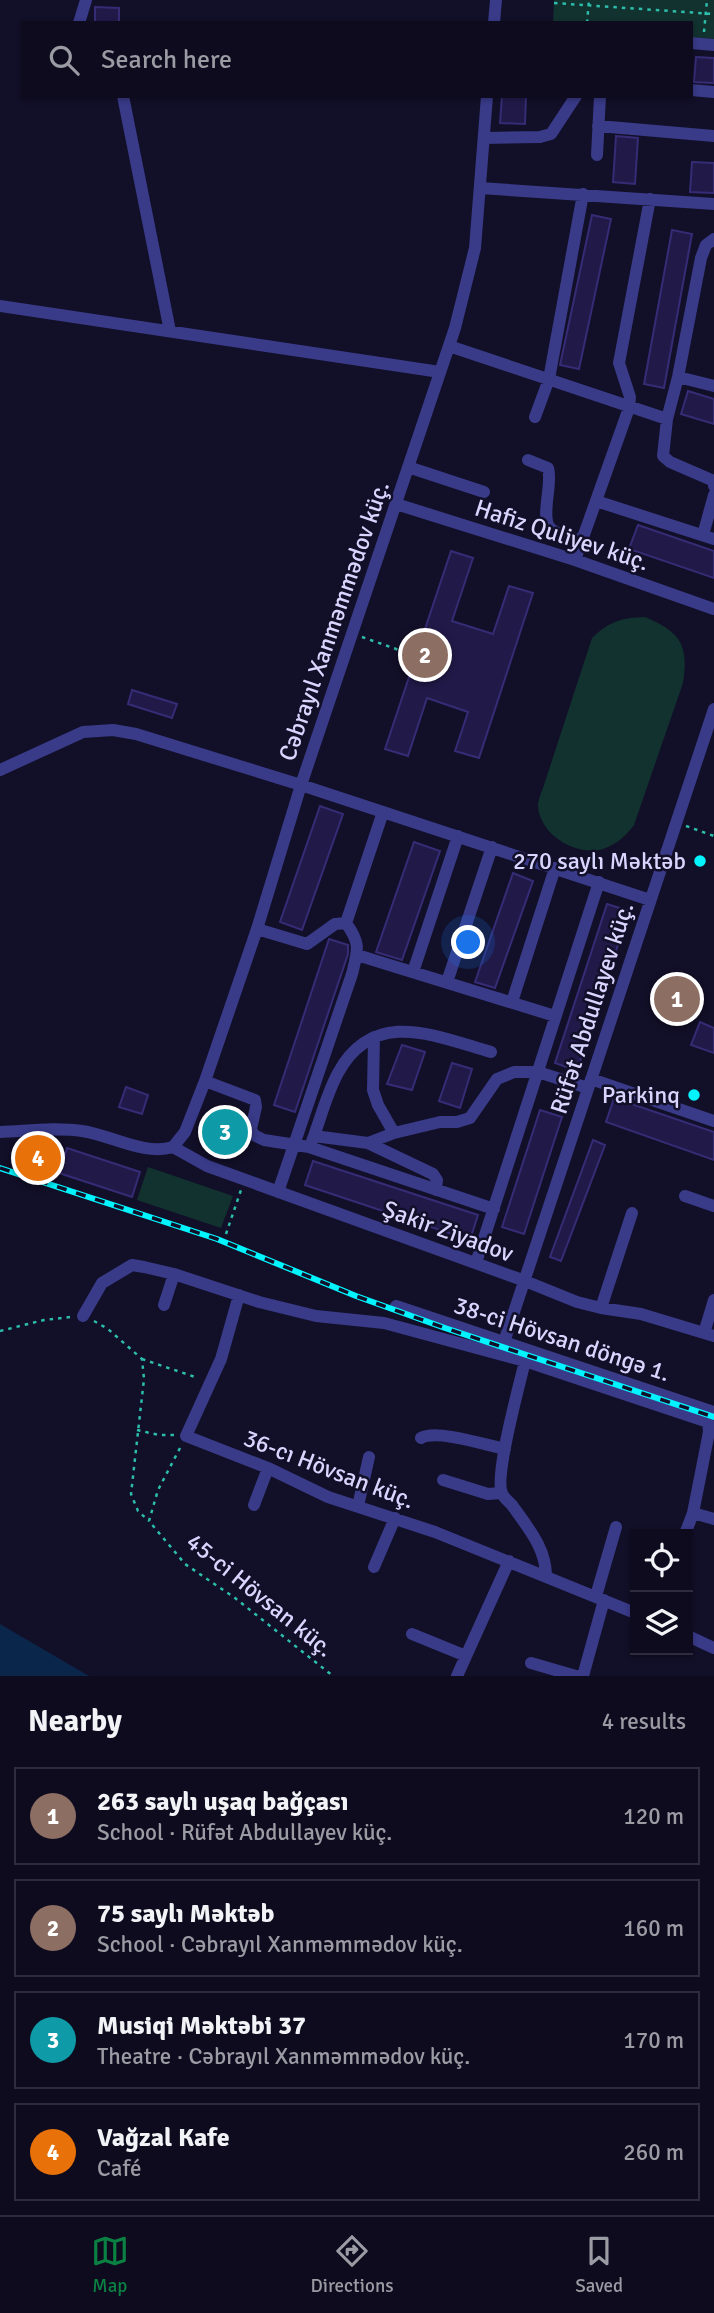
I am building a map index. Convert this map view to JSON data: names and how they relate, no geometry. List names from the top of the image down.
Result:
{
  "streets": {
    "street": [
      "Hafiz Quliyev küç.",
      "Cəbrayıl Xanməmmədov küç.",
      "Rüfət Abdullayev küç.",
      "Şakir Ziyadov",
      "38-ci Hövsan döngə 1.",
      "36-cı Hövsan küç."
    ],
    "path": ["45-ci Hövsan küç."]
  },
  "crossings": [
    ["Hafiz Quliyev küç.", "Cəbrayıl Xanməmmədov küç."],
    ["Cəbrayıl Xanməmmədov küç.", "Şakir Ziyadov"],
    ["Rüfət Abdullayev küç.", "Şakir Ziyadov"],
    ["Rüfət Abdullayev küç.", "38-ci Hövsan döngə 1."]
  ],
  "places": ["270 saylı Məktəb", "Parkinq"],
  "page": {
    "search": "Search here",
    "pins": [
      "2",
      "1",
      "3",
      "4"
    ],
    "heading": ["Nearby", "4 results"],
    "list": [
      {
        "mark": "1",
        "name": "263 saylı uşaq bağçası",
        "note": "School · Rüfət Abdullayev küç.",
        "value": "120 m"
      },
      {
        "mark": "2",
        "name": "75 saylı Məktəb",
        "note": "School · Cəbrayıl Xanməmmədov küç.",
        "value": "160 m"
      },
      {
        "mark": "3",
        "name": "Musiqi Məktəbi 37",
        "note": "Theatre · Cəbrayıl Xanməmmədov küç.",
        "value": "170 m"
      },
      {
        "mark": "4",
        "name": "Vağzal Kafe",
        "note": "Café",
        "value": "260 m"
      }
    ],
    "nav": ["Map", "Directions", "Saved"]
  }
}
